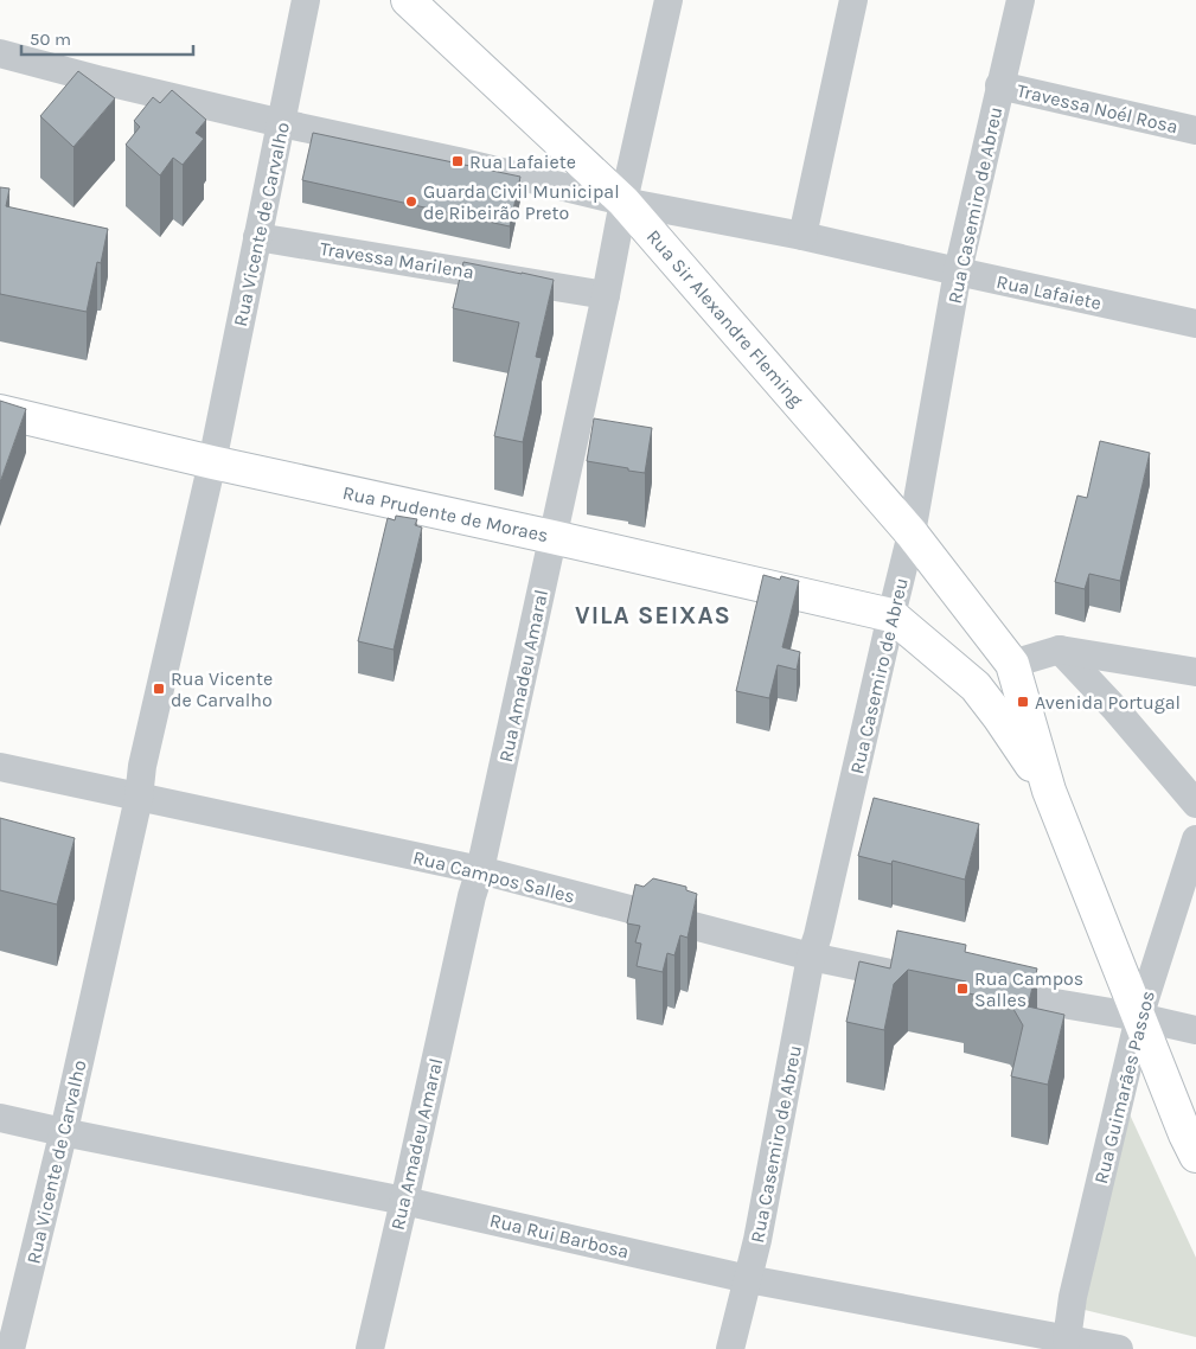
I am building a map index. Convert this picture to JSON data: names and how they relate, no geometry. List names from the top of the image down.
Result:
{
  "streets": {
    "main road": ["Rua Sir Alexandre Fleming", "Rua Prudente de Moraes"],
    "street": [
      "Travessa Noél Rosa",
      "Rua Casemiro de Abreu",
      "Rua Vicente de Carvalho",
      "Travessa Marilena",
      "Rua Lafaiete",
      "Rua Amadeu Amaral",
      "Rua Campos Salles",
      "Rua Guimarães Passos",
      "Rua Rui Barbosa"
    ]
  },
  "crossings": [
    ["Travessa Noél Rosa", "Rua Casemiro de Abreu"],
    ["Rua Casemiro de Abreu", "Rua Lafaiete"],
    ["Rua Casemiro de Abreu", "Rua Sir Alexandre Fleming"],
    ["Rua Casemiro de Abreu", "Rua Prudente de Moraes"],
    ["Rua Casemiro de Abreu", "Rua Campos Salles"],
    ["Rua Casemiro de Abreu", "Rua Rui Barbosa"],
    ["Rua Vicente de Carvalho", "Travessa Marilena"],
    ["Rua Vicente de Carvalho", "Rua Lafaiete"],
    ["Rua Vicente de Carvalho", "Rua Prudente de Moraes"],
    ["Rua Vicente de Carvalho", "Rua Campos Salles"],
    ["Rua Vicente de Carvalho", "Rua Rui Barbosa"],
    ["Travessa Marilena", "Rua Amadeu Amaral"],
    ["Rua Lafaiete", "Rua Sir Alexandre Fleming"],
    ["Rua Lafaiete", "Rua Amadeu Amaral"],
    ["Rua Sir Alexandre Fleming", "Rua Amadeu Amaral"],
    ["Rua Prudente de Moraes", "Rua Amadeu Amaral"],
    ["Rua Amadeu Amaral", "Rua Campos Salles"],
    ["Rua Amadeu Amaral", "Rua Rui Barbosa"],
    ["Rua Guimarães Passos", "Rua Rui Barbosa"]
  ],
  "districts": ["VILA SEIXAS"],
  "places": {
    "transit": [
      "Rua Lafaiete",
      "Rua Vicente de Carvalho",
      "Avenida Portugal",
      "Rua Campos Salles"
    ],
    "other": ["Guarda Civil Municipal de Ribeirão Preto"]
  },
  "scale_bar": "50 m"
}
